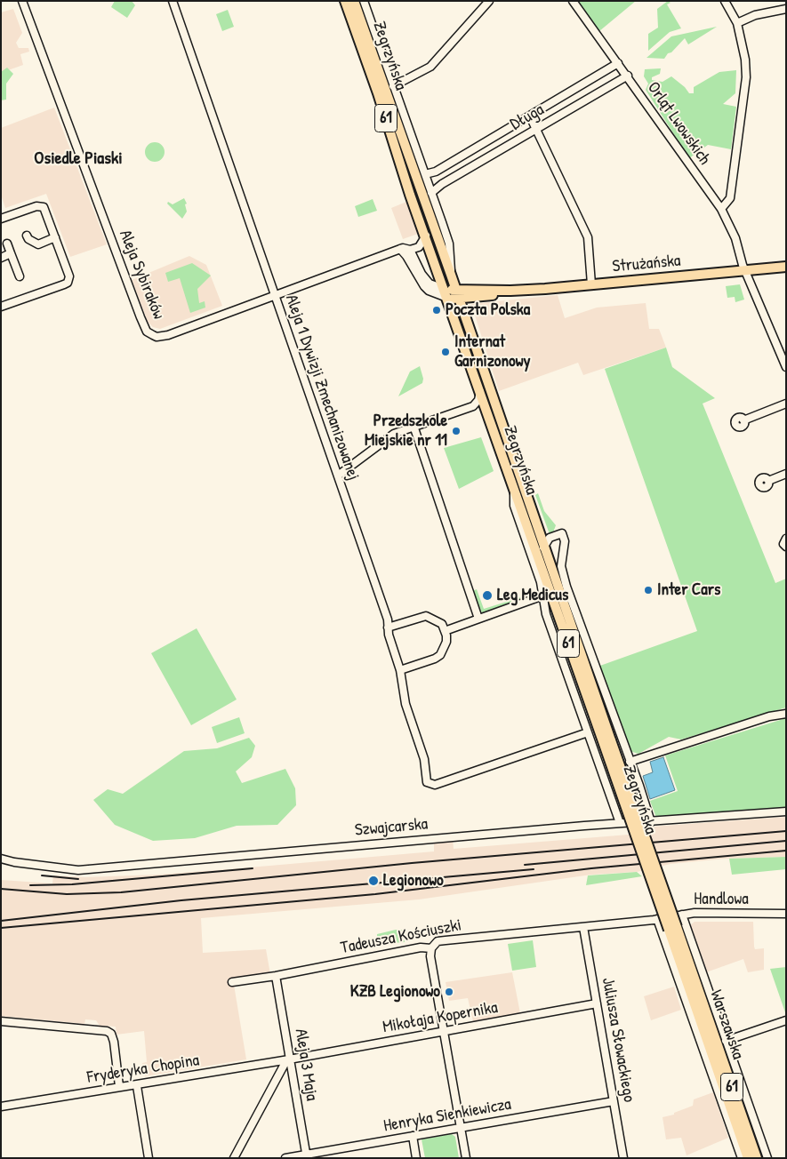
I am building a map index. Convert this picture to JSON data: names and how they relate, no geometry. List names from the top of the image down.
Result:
{
  "streets": {
    "main road": [
      "Zegrzyńska",
      "61",
      "Strużańska",
      "Warszawska"
    ],
    "street": [
      "Długa",
      "Orląt Lwowskich",
      "Aleja Sybiraków",
      "Aleja 1 Dywizji Zmechanizowanej",
      "Szwajcarska",
      "Handlowa",
      "Tadeusza Kościuszki",
      "Mikołaja Kopernika",
      "Juliusza Słowackiego",
      "Aleja 3 Maja",
      "Fryderyka Chopina",
      "Henryka Sienkiewicza"
    ]
  },
  "crossings": [
    ["Zegrzyńska", "Strużańska"],
    ["Zegrzyńska", "Warszawska"],
    ["Długa", "Orląt Lwowskich"],
    ["Orląt Lwowskich", "Strużańska"],
    ["Aleja Sybiraków", "Aleja 1 Dywizji Zmechanizowanej"],
    ["Handlowa", "Tadeusza Kościuszki"],
    ["Handlowa", "Warszawska"],
    ["Tadeusza Kościuszki", "Warszawska"],
    ["Tadeusza Kościuszki", "Juliusza Słowackiego"],
    ["Tadeusza Kościuszki", "Aleja 3 Maja"],
    ["Mikołaja Kopernika", "Juliusza Słowackiego"],
    ["Mikołaja Kopernika", "Aleja 3 Maja"],
    ["Mikołaja Kopernika", "Fryderyka Chopina"],
    ["Juliusza Słowackiego", "Henryka Sienkiewicza"],
    ["Aleja 3 Maja", "Fryderyka Chopina"],
    ["Aleja 3 Maja", "Henryka Sienkiewicza"]
  ],
  "districts": ["Osiedle Piaski"],
  "places": [
    "Poczta Polska",
    "Internat Garnizonowy",
    "Przedszkole Miejskie nr 11",
    "Inter Cars",
    "Leg Medicus",
    "Legionowo",
    "KZB Legionowo"
  ]
}
